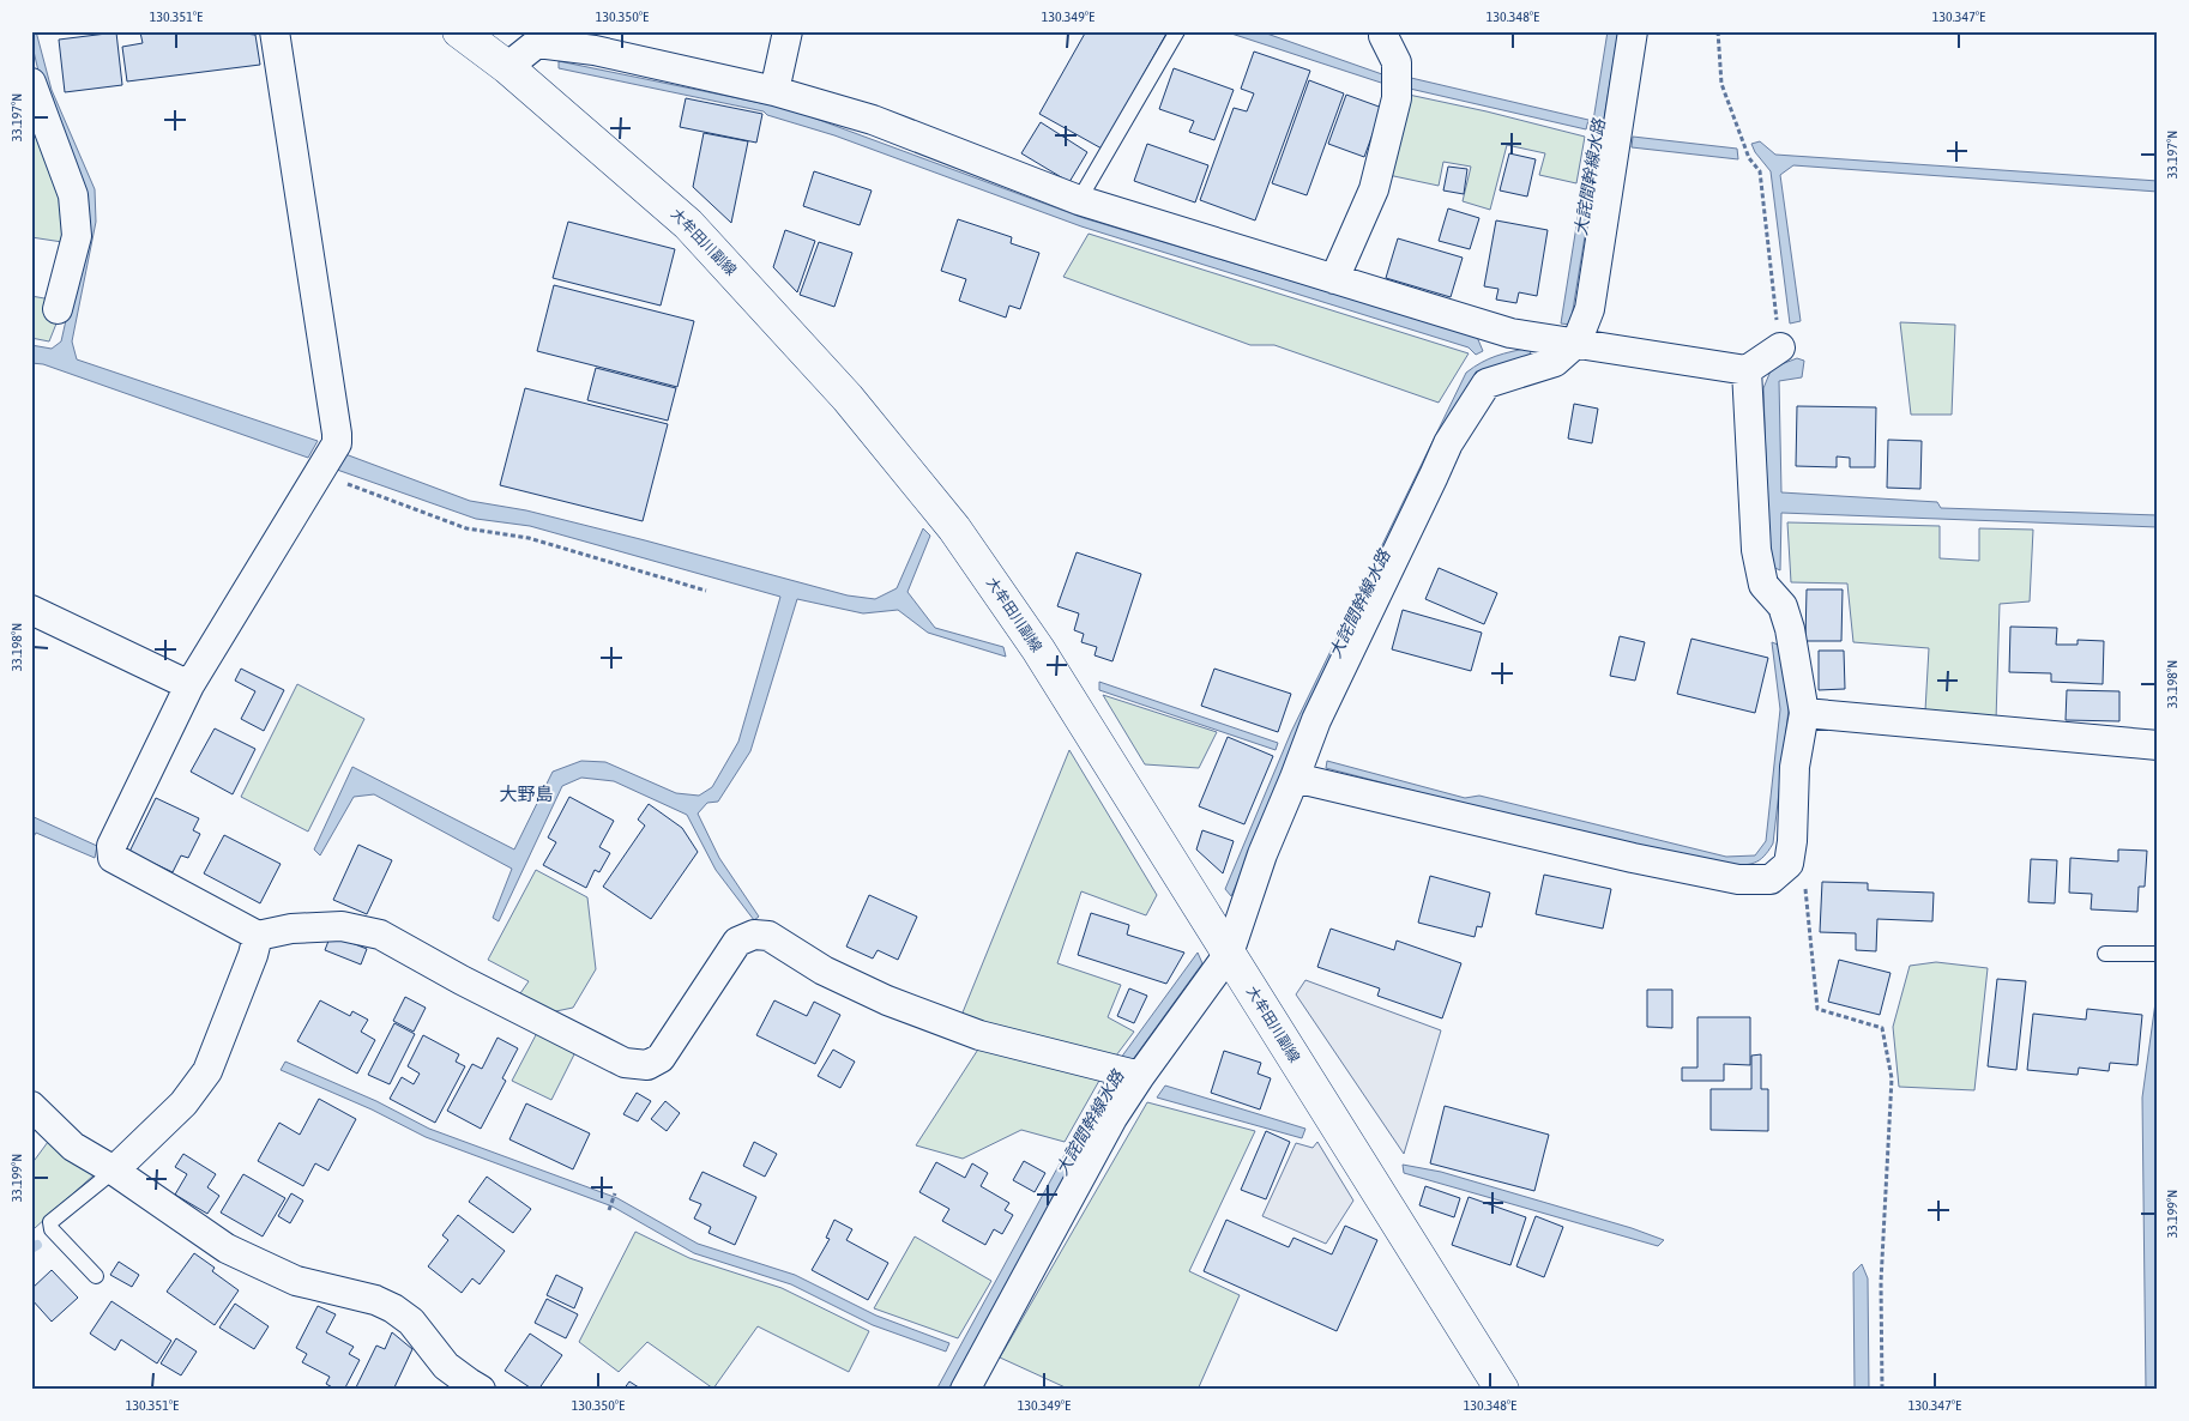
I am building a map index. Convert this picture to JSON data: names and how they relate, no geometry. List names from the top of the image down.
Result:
{
  "streets": {
    "main road": ["大牟田川副線"]
  },
  "districts": ["大野島"],
  "water": ["大詫間幹線水路"],
  "coordinates": [
    "130.351°E",
    "130.350°E",
    "130.349°E",
    "130.348°E",
    "130.347°E",
    "33.197°N",
    "33.198°N",
    "33.199°N"
  ]
}
